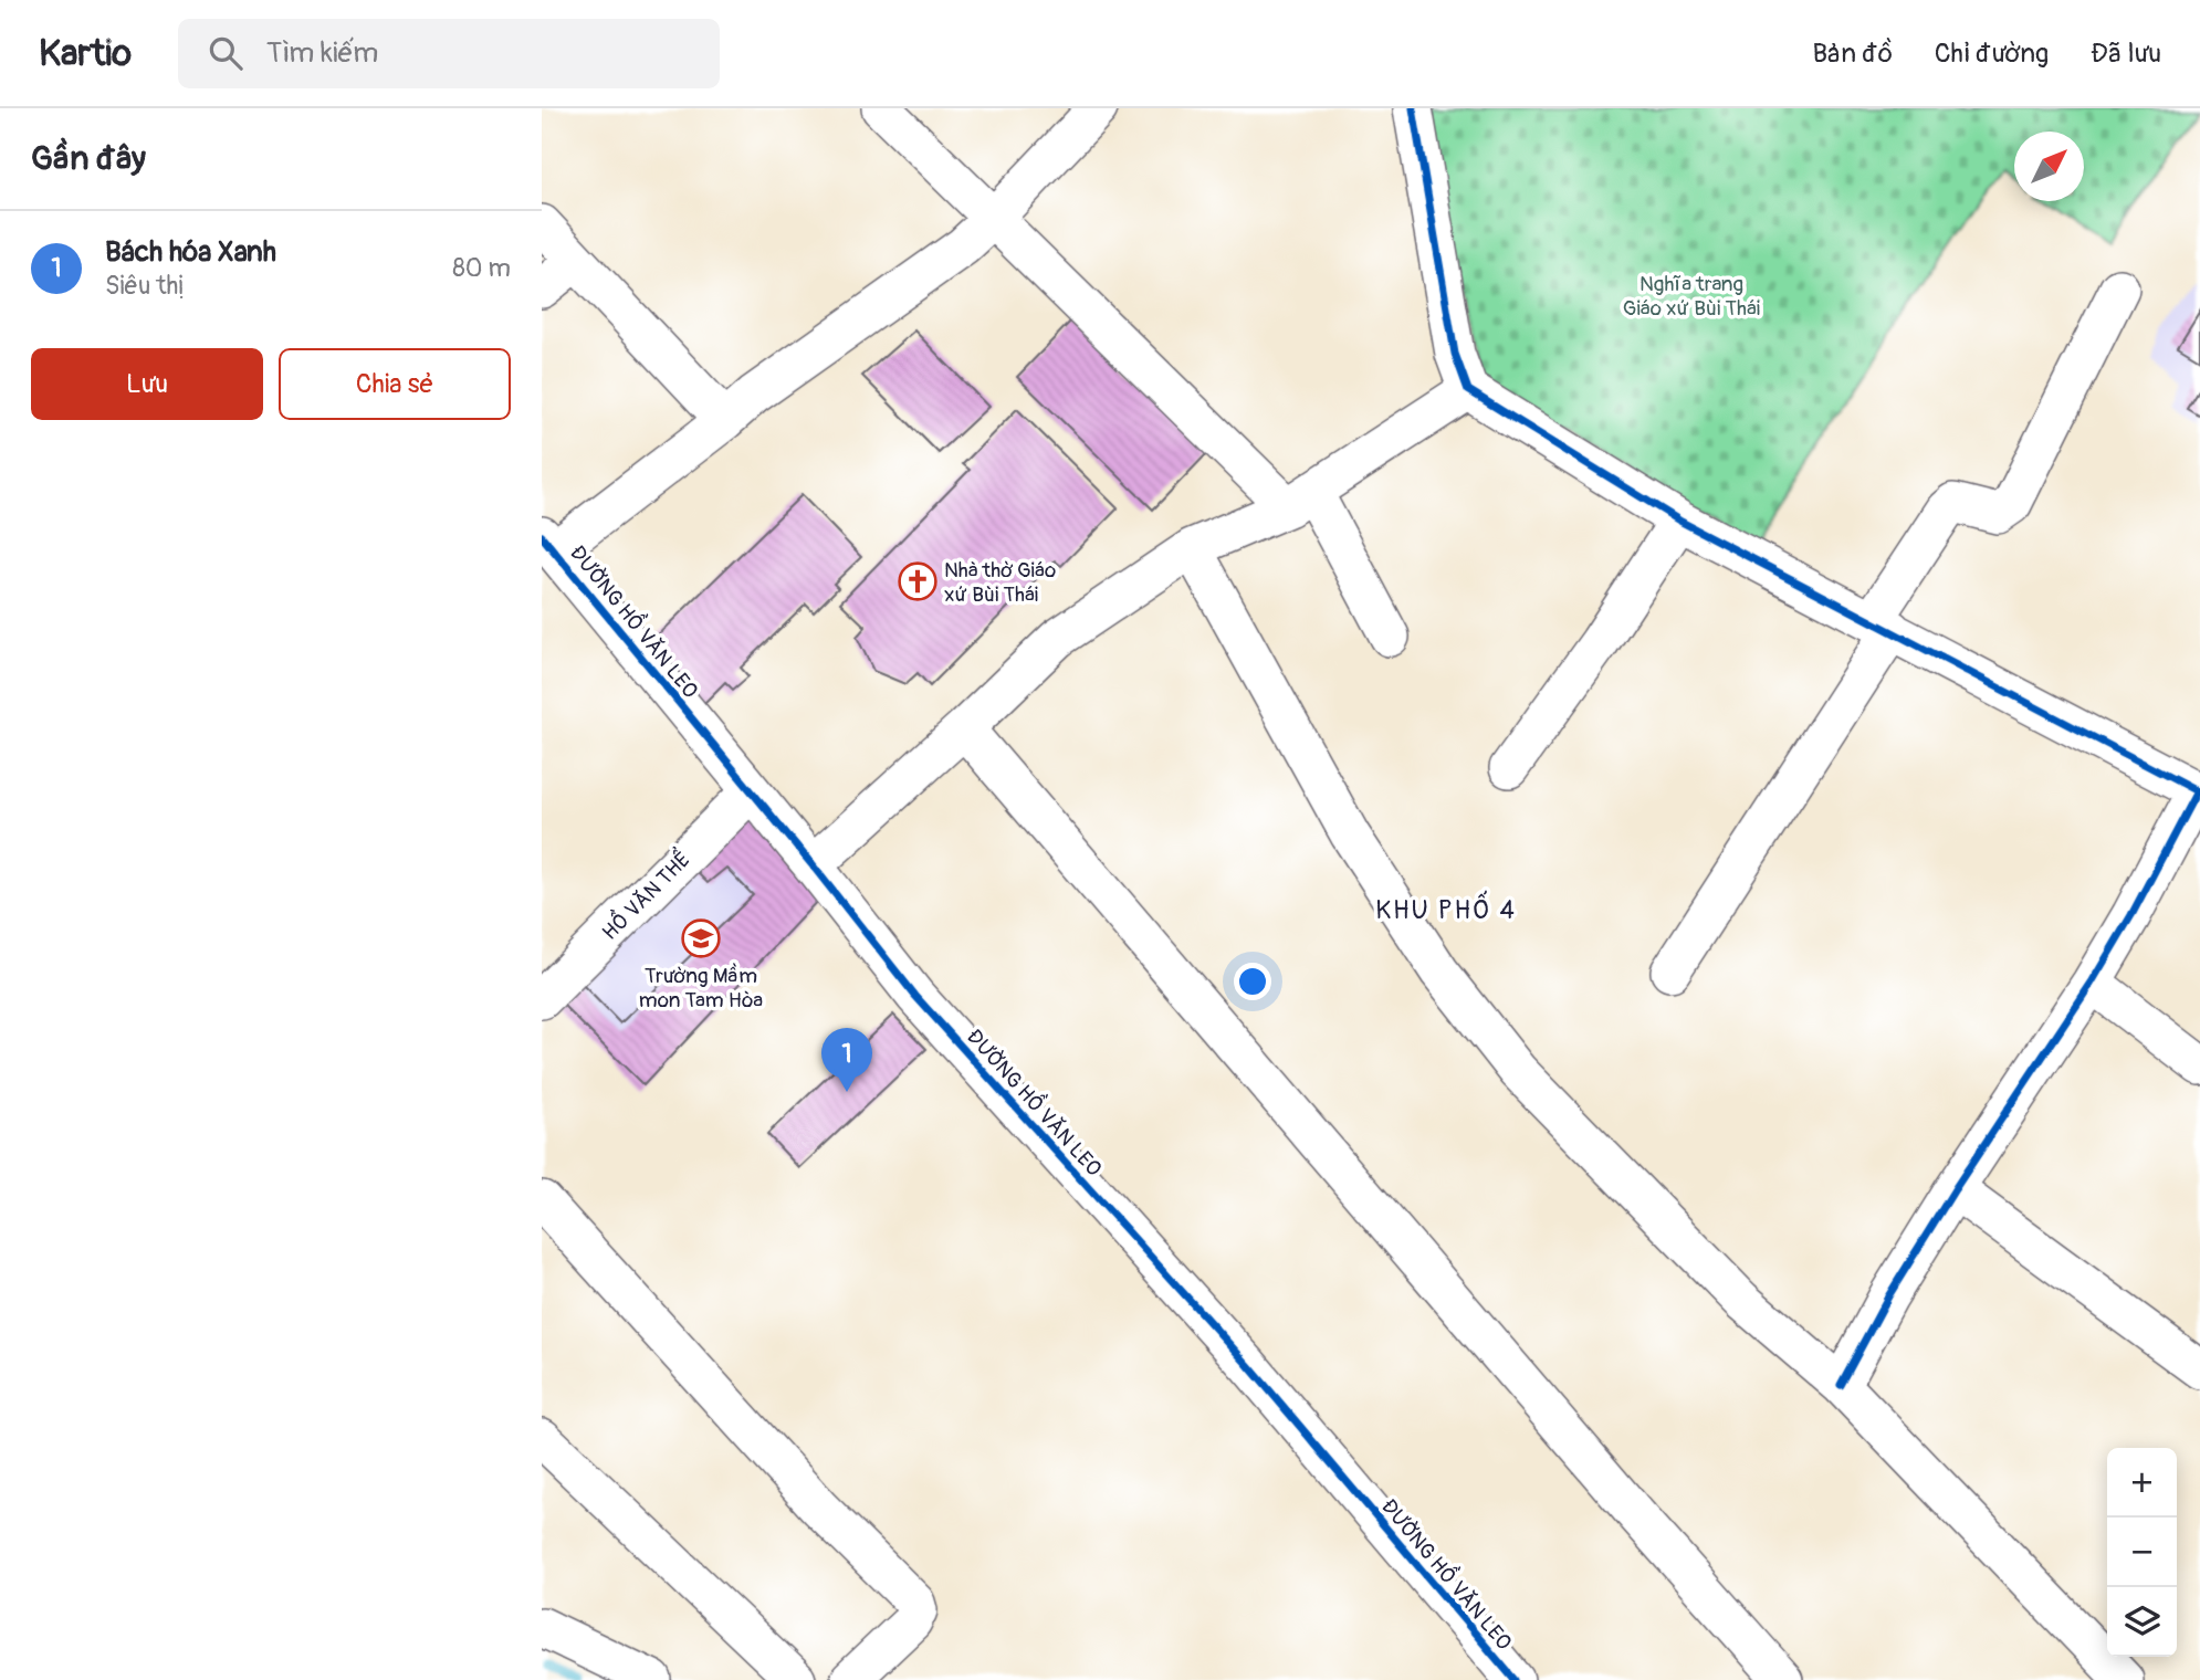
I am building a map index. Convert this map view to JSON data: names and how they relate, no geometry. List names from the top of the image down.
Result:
{
  "streets": {
    "street": ["ĐƯỜNG HỒ VĂN LEO", "HỒ VĂN THỂ"]
  },
  "crossings": [
    ["ĐƯỜNG HỒ VĂN LEO", "HỒ VĂN THỂ"]
  ],
  "districts": ["KHU PHỐ 4"],
  "parks": ["Nghĩa trang Giáo xứ Bùi Thái"],
  "places": {
    "church": ["Nhà thờ Giáo xứ Bùi Thái"],
    "school or university": ["Trường Mầm mon Tam Hòa"]
  },
  "north": "top right",
  "page": {
    "header": "Kartio",
    "search": "Tìm kiếm",
    "nav": ["Bản đồ", "Chỉ đường", "Đã lưu"],
    "heading": "Gần đây",
    "list": [
      {
        "mark": "1",
        "name": "Bách hóa Xanh",
        "note": "Siêu thị",
        "value": "80 m"
      }
    ],
    "buttons": ["Lưu", "Chia sẻ"],
    "pins": "1",
    "map_buttons": ["+", "−"]
  }
}
